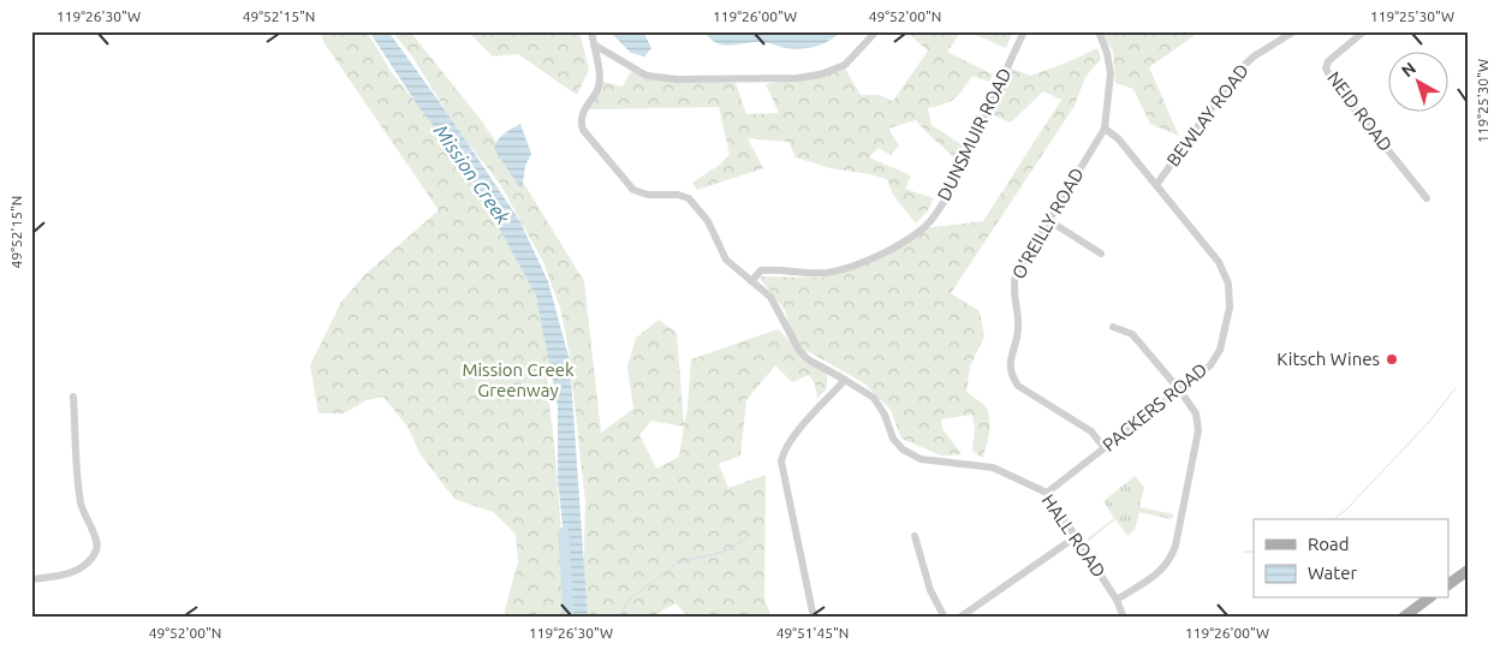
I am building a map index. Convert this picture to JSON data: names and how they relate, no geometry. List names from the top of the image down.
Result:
{
  "streets": {
    "street": [
      "NEID ROAD",
      "BEWLAY ROAD",
      "DUNSMUIR ROAD",
      "O'REILLY ROAD",
      "PACKERS ROAD",
      "HALL ROAD"
    ]
  },
  "crossings": [
    ["BEWLAY ROAD", "PACKERS ROAD"],
    ["DUNSMUIR ROAD", "HALL ROAD"],
    ["O'REILLY ROAD", "PACKERS ROAD"],
    ["PACKERS ROAD", "HALL ROAD"]
  ],
  "water": ["Mission Creek"],
  "parks": ["Mission Creek Greenway"],
  "places": ["Kitsch Wines"],
  "legend": ["Road", "Water"],
  "north": "top left",
  "coordinates": [
    "119°26'30\"W",
    "49°52'15\"N",
    "119°26'00\"W",
    "49°52'00\"N",
    "119°25'30\"W",
    "49°51'45\"N"
  ]
}
